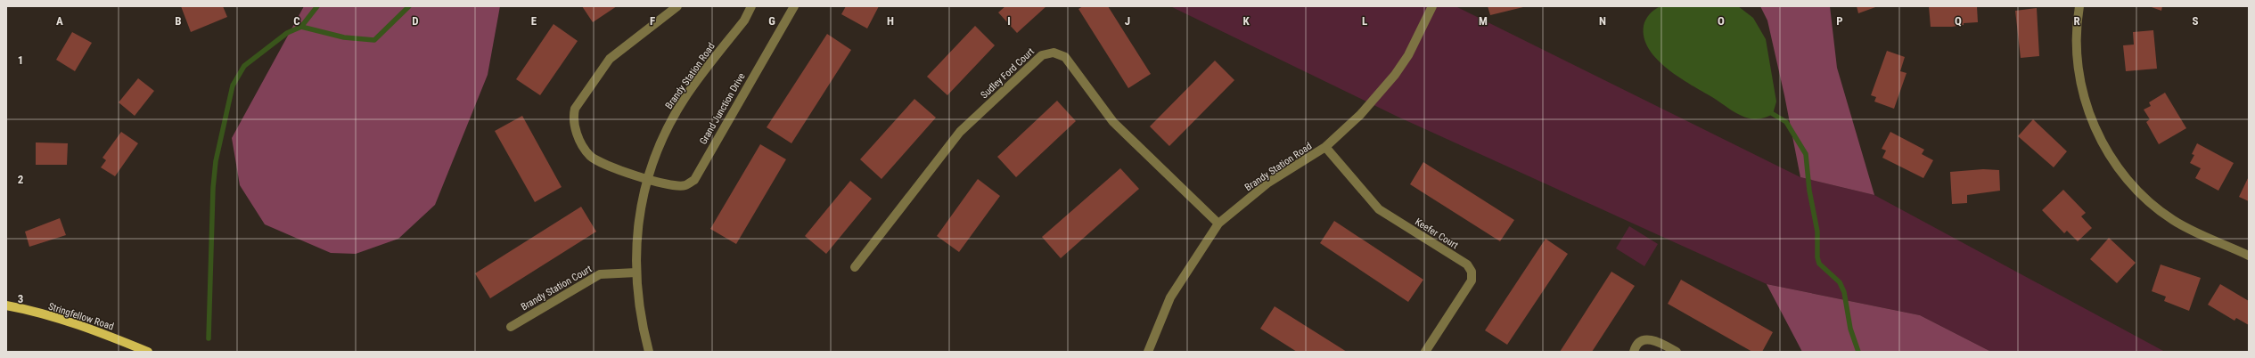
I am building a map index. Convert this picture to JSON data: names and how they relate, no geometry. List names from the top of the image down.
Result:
{
  "streets": {
    "main road": ["Stringfellow Road"],
    "street": [
      "Sudley Ford Court",
      "Brandy Station Road",
      "Grand Junction Drive",
      "Keefer Court",
      "Brandy Station Court"
    ]
  },
  "crossings": [
    ["Sudley Ford Court", "Brandy Station Road"],
    ["Brandy Station Road", "Grand Junction Drive"],
    ["Brandy Station Road", "Keefer Court"],
    ["Brandy Station Road", "Brandy Station Court"]
  ],
  "grid": {
    "columns": [
      "A",
      "B",
      "C",
      "D",
      "E",
      "F",
      "G",
      "H",
      "I",
      "J",
      "K",
      "L",
      "M",
      "N",
      "O",
      "P",
      "Q",
      "R",
      "S"
    ],
    "rows": ["1", "2", "3"]
  }
}
